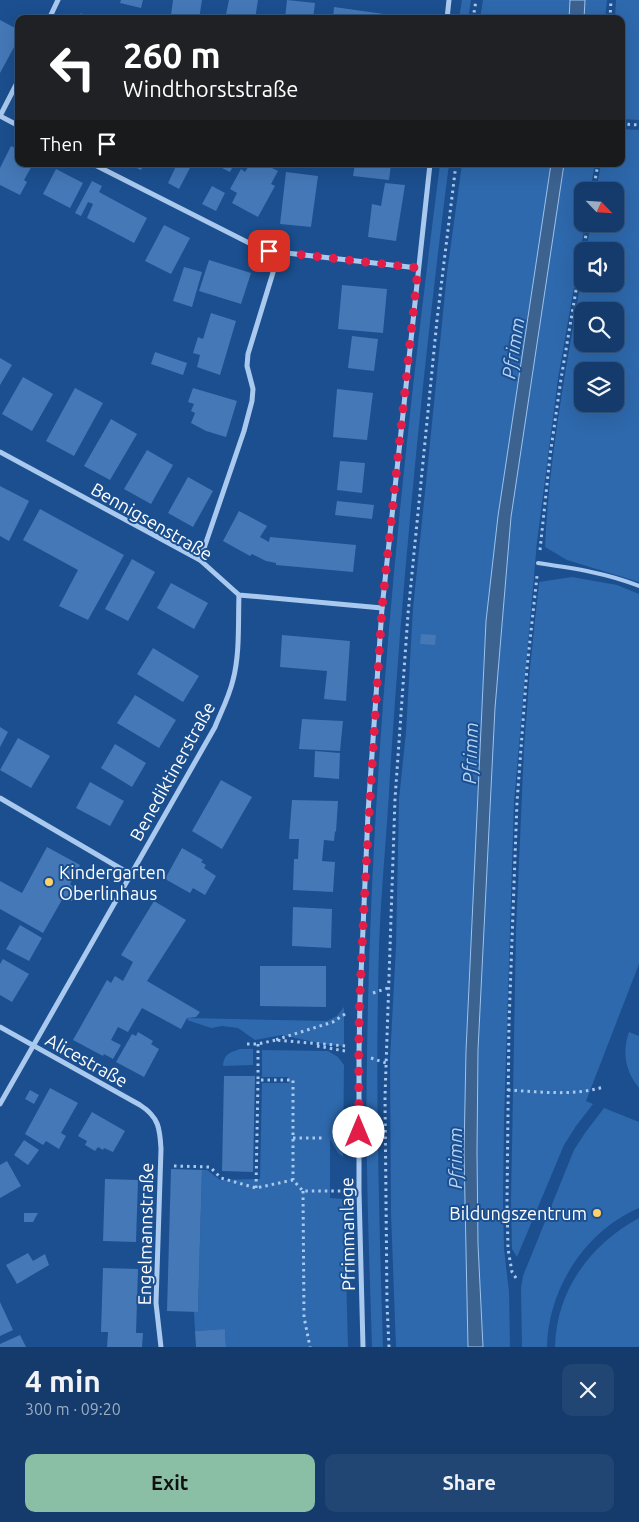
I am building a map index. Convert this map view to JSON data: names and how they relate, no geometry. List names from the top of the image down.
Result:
{
  "streets": {
    "street": [
      "Bennigsenstraße",
      "Benediktinerstraße",
      "Alicestraße",
      "Engelmannstraße",
      "Pfrimmanlage"
    ]
  },
  "crossings": [
    ["Bennigsenstraße", "Benediktinerstraße"],
    ["Benediktinerstraße", "Alicestraße"],
    ["Alicestraße", "Engelmannstraße"]
  ],
  "water": ["Pfrimm"],
  "places": ["Kindergarten Oberlinhaus", "Bildungszentrum"],
  "north": "bottom right",
  "page": {
    "turn": ["260 m", "Windthorststraße"],
    "then": "Then",
    "heading": ["4 min", "300 m · 09:20"],
    "buttons": ["Exit", "Share"]
  }
}
